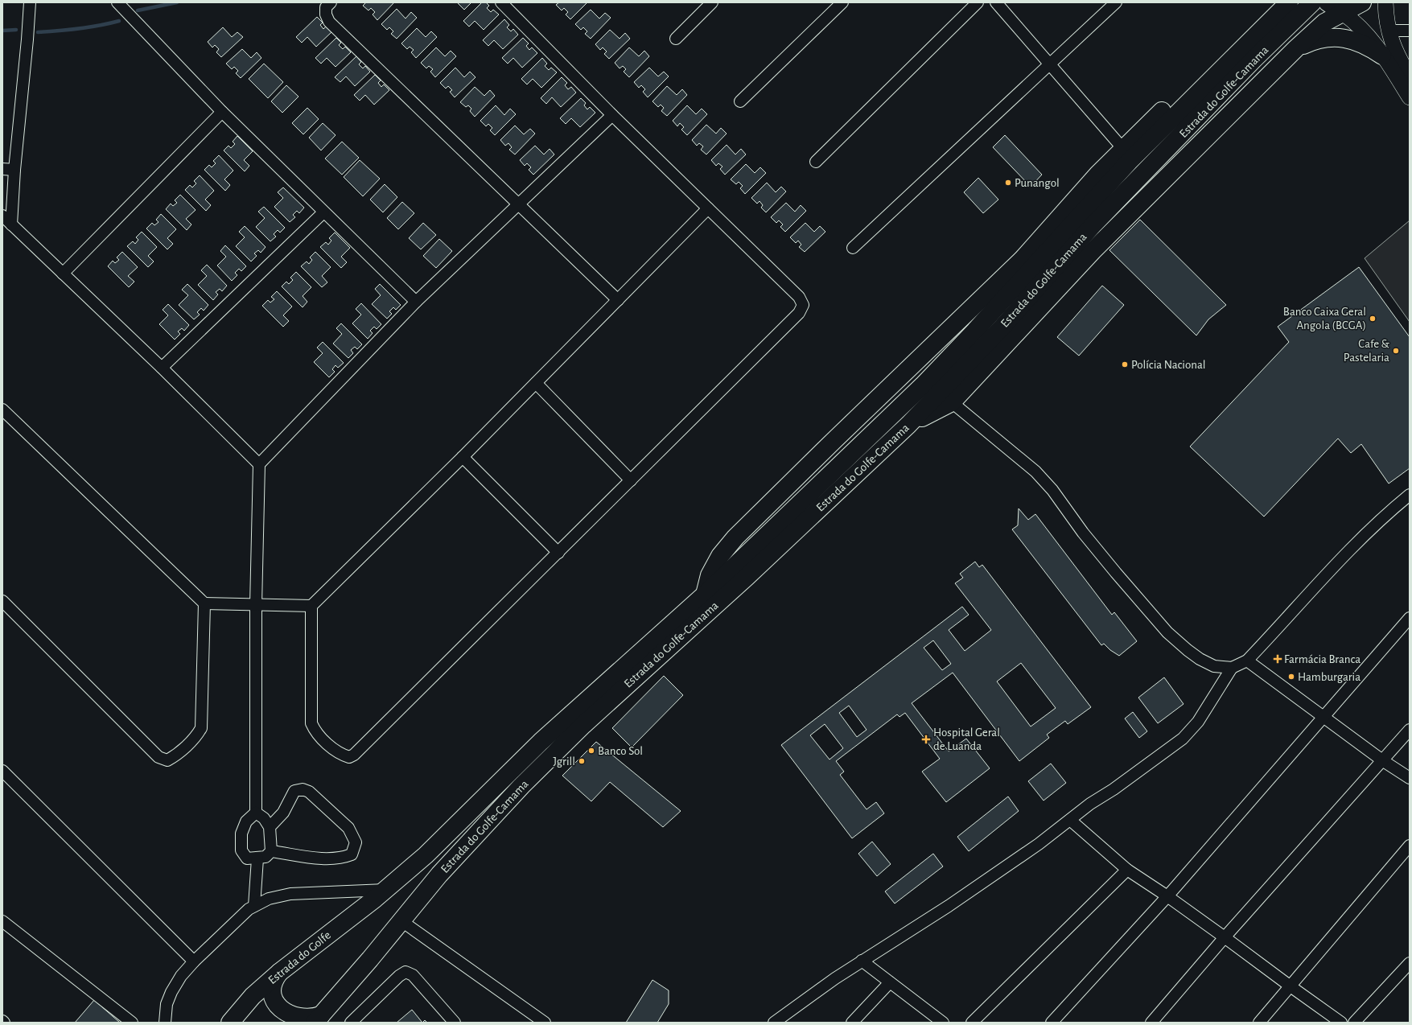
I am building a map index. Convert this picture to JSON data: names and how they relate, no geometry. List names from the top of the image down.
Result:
{
  "streets": {
    "highway": ["Estrada do Golfe-Camama", "Estrada do Golfe"]
  },
  "crossings": [
    ["Estrada do Golfe-Camama", "Estrada do Golfe"]
  ],
  "places": {
    "other": [
      "Punangol",
      "Banco Caixa Geral Angola (BCGA)",
      "Cafe & Pastelaria",
      "Polícia Nacional",
      "Hamburgaria",
      "Banco Sol",
      "Jgrill"
    ],
    "health": ["Farmácia Branca", "Hospital Geral de Luanda"]
  }
}
